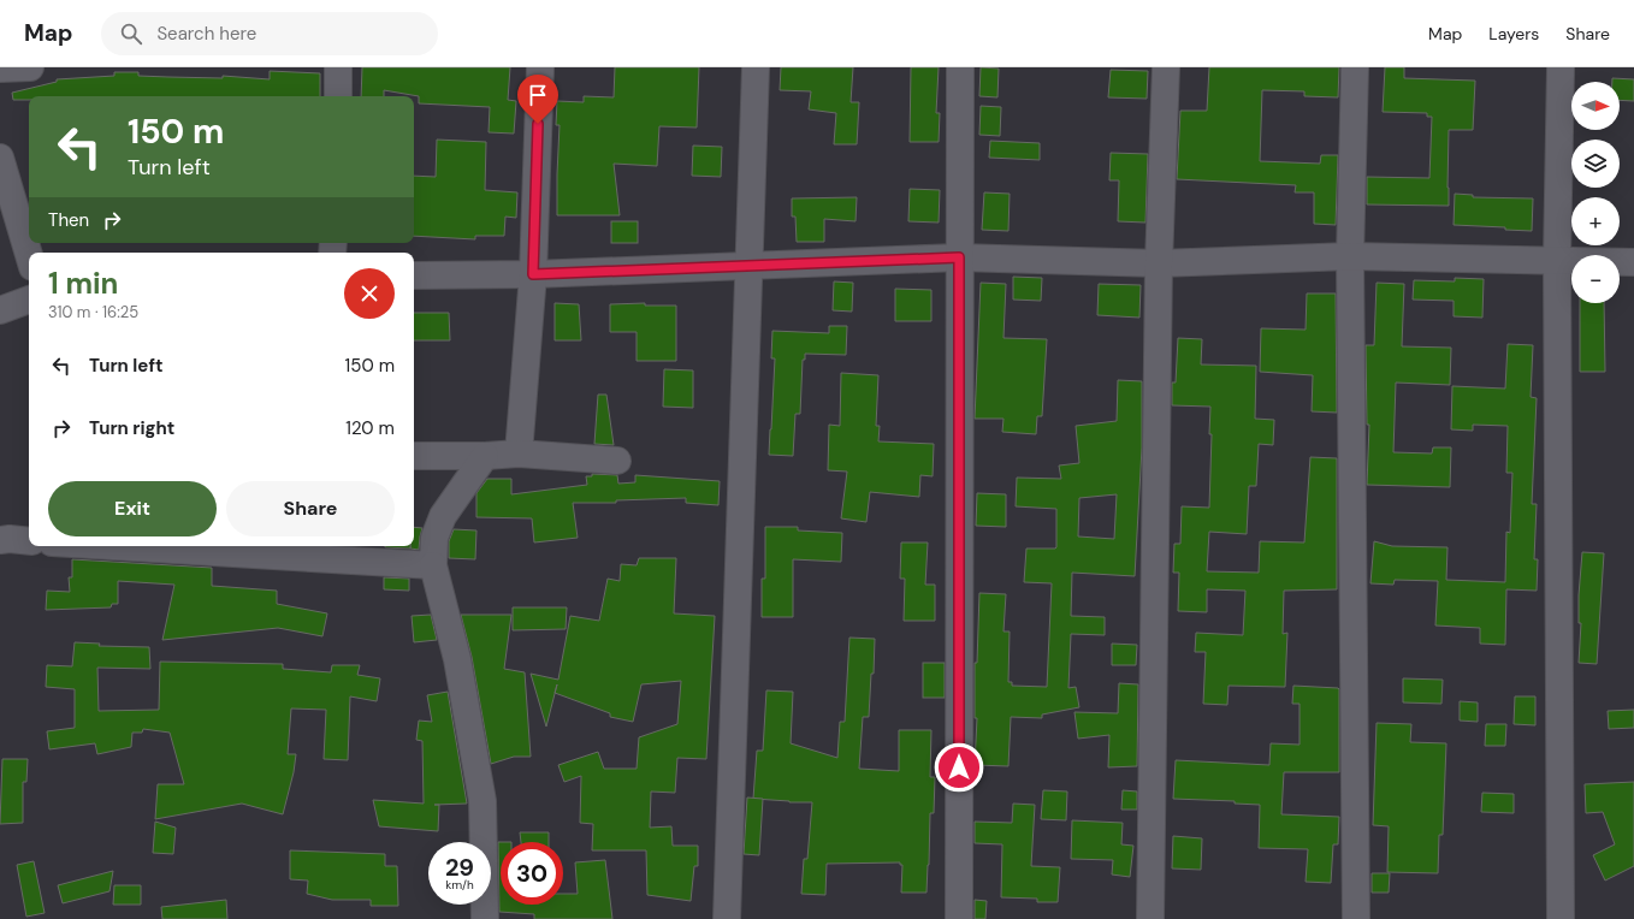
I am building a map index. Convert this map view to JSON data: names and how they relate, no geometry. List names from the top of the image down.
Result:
{
  "north": "right",
  "page": {
    "header": "Map",
    "search": "Search here",
    "nav": ["Map", "Layers", "Share"],
    "map_buttons": ["+", "−"],
    "turn": ["150 m", "Turn left"],
    "then": "Then",
    "heading": ["1 min", "310 m · 16:25"],
    "list": [
      {
        "name": "Turn left",
        "value": "150 m"
      },
      {
        "name": "Turn right",
        "value": "120 m"
      }
    ],
    "buttons": ["Exit", "Share"],
    "speed": "29 km/h",
    "limit": "30"
  }
}
